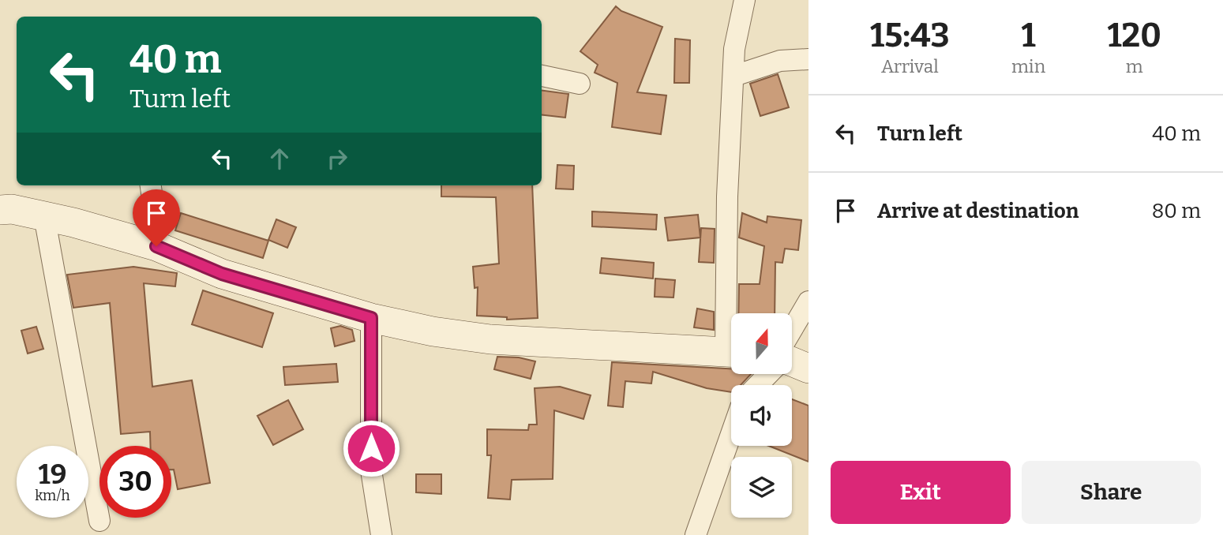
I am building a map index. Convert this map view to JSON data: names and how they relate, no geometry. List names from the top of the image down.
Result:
{
  "north": "top",
  "page": {
    "eta": [
      "15:43",
      "Arrival",
      "1",
      "min",
      "120",
      "m"
    ],
    "turn": ["40 m", "Turn left"],
    "list": [
      {
        "name": "Turn left",
        "value": "40 m"
      },
      {
        "name": "Arrive at destination",
        "value": "80 m"
      }
    ],
    "speed": "19 km/h",
    "limit": "30",
    "buttons": ["Exit", "Share"]
  }
}
